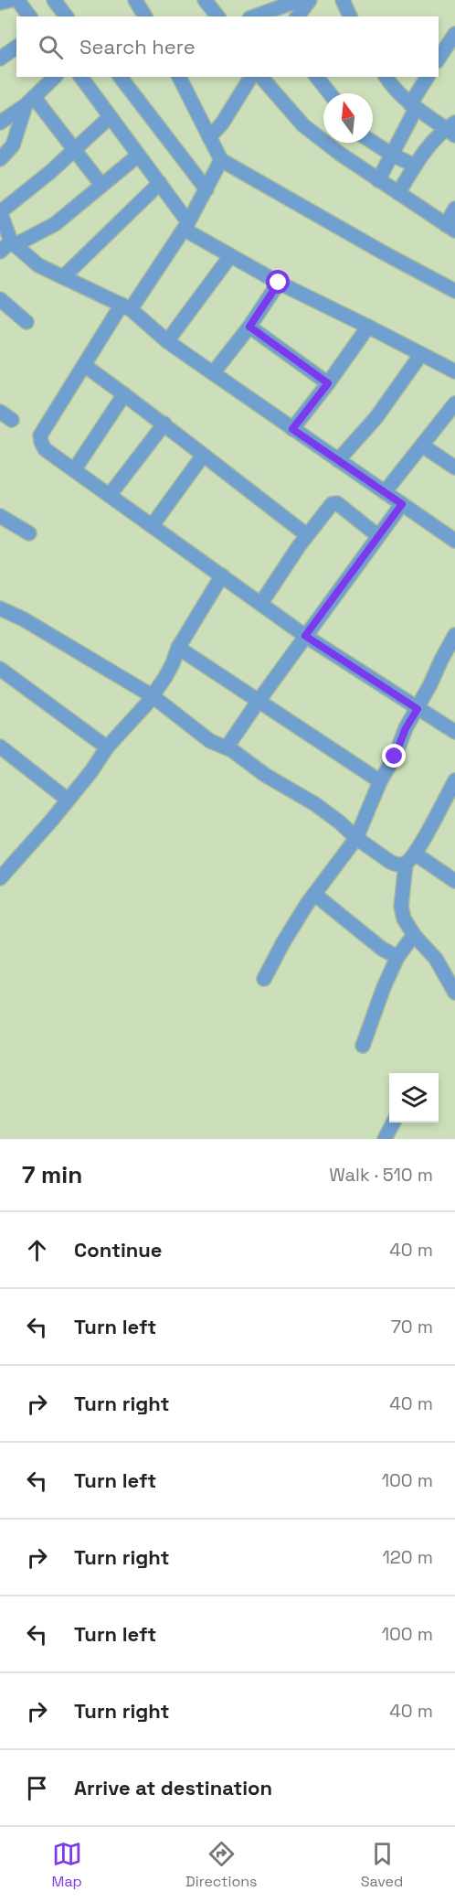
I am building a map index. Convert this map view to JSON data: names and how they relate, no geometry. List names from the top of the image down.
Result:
{
  "north": "top",
  "page": {
    "search": "Search here",
    "heading": ["7 min", "Walk · 510 m"],
    "list": [
      ["Continue", "40 m"],
      ["Turn left", "70 m"],
      ["Turn right", "40 m"],
      ["Turn left", "100 m"],
      ["Turn right", "120 m"],
      ["Turn left", "100 m"],
      ["Turn right", "40 m"],
      "Arrive at destination"
    ],
    "nav": ["Map", "Directions", "Saved"]
  }
}
